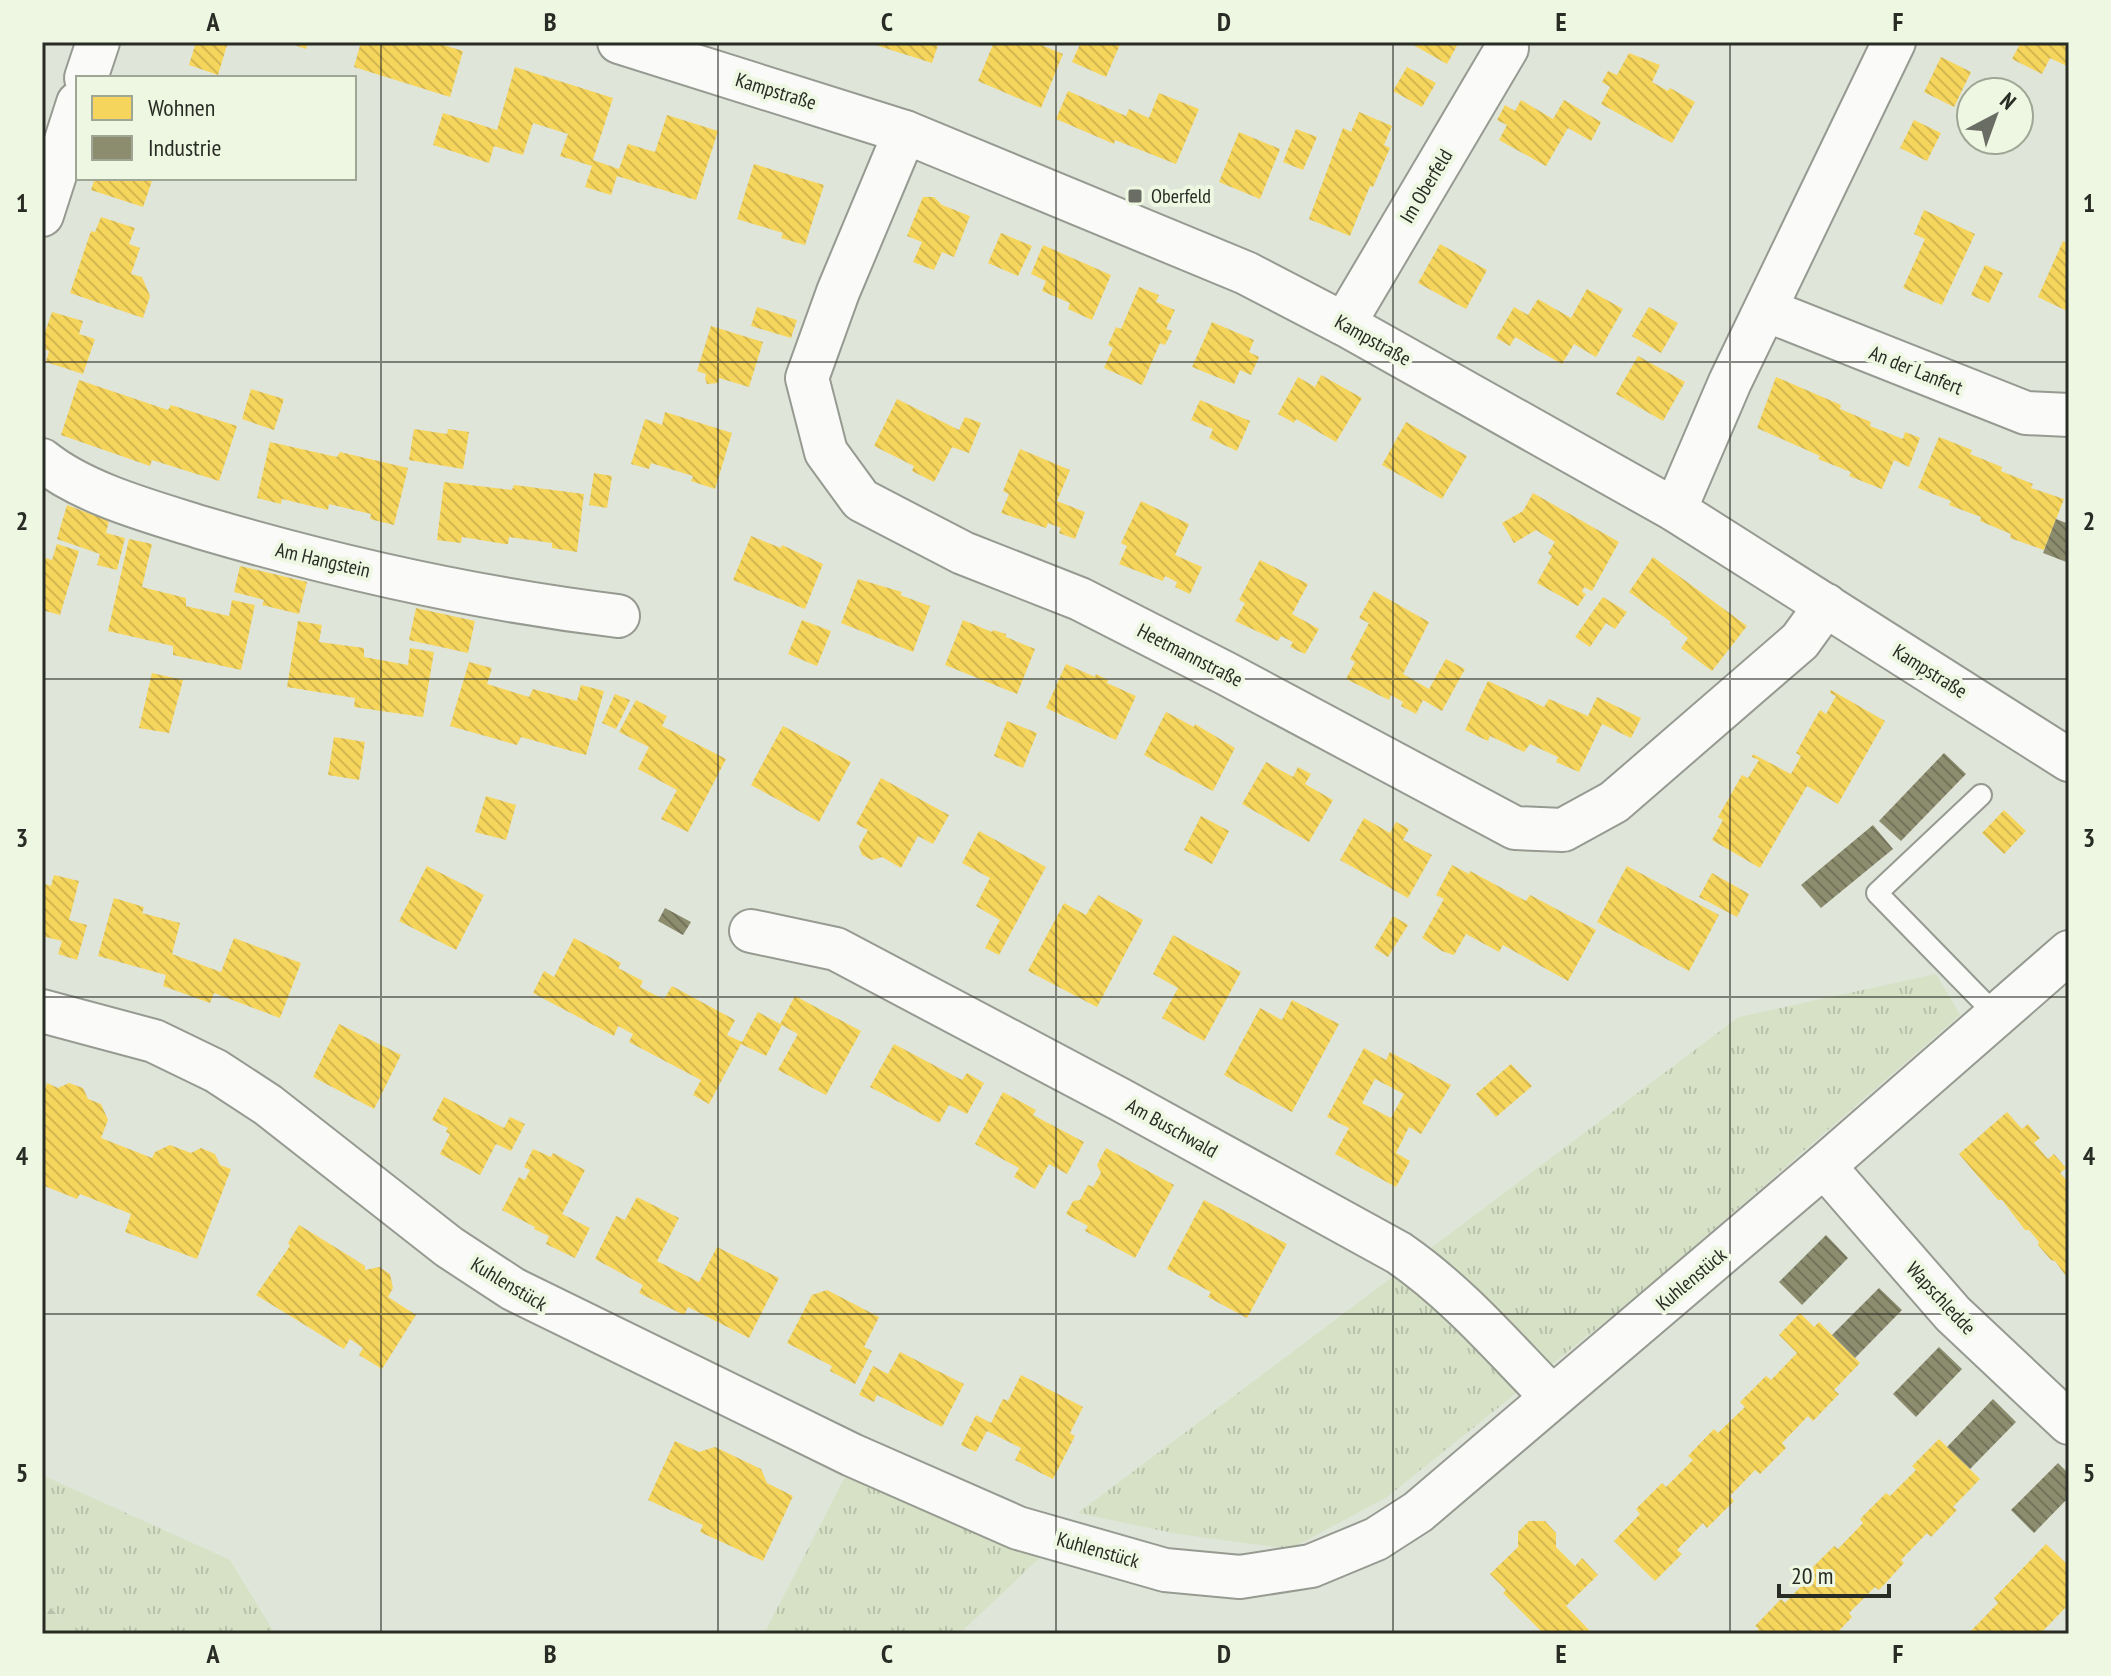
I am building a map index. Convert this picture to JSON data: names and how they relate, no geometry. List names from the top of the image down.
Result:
{
  "streets": {
    "street": [
      "Kampstraße",
      "Im Oberfeld",
      "An der Lanfert",
      "Am Hangstein",
      "Heetmannstraße",
      "Am Buschwald",
      "Kuhlenstück",
      "Wapschledde"
    ]
  },
  "crossings": [
    ["Kampstraße", "Im Oberfeld"],
    ["Kampstraße", "Heetmannstraße"],
    ["Am Buschwald", "Kuhlenstück"],
    ["Kuhlenstück", "Wapschledde"]
  ],
  "places": {
    "transit": ["Oberfeld"]
  },
  "legend": ["Wohnen", "Industrie"],
  "scale_bar": "20 m",
  "north": "top right",
  "grid": {
    "columns": [
      "A",
      "B",
      "C",
      "D",
      "E",
      "F"
    ],
    "rows": [
      "1",
      "2",
      "3",
      "4",
      "5"
    ]
  }
}
